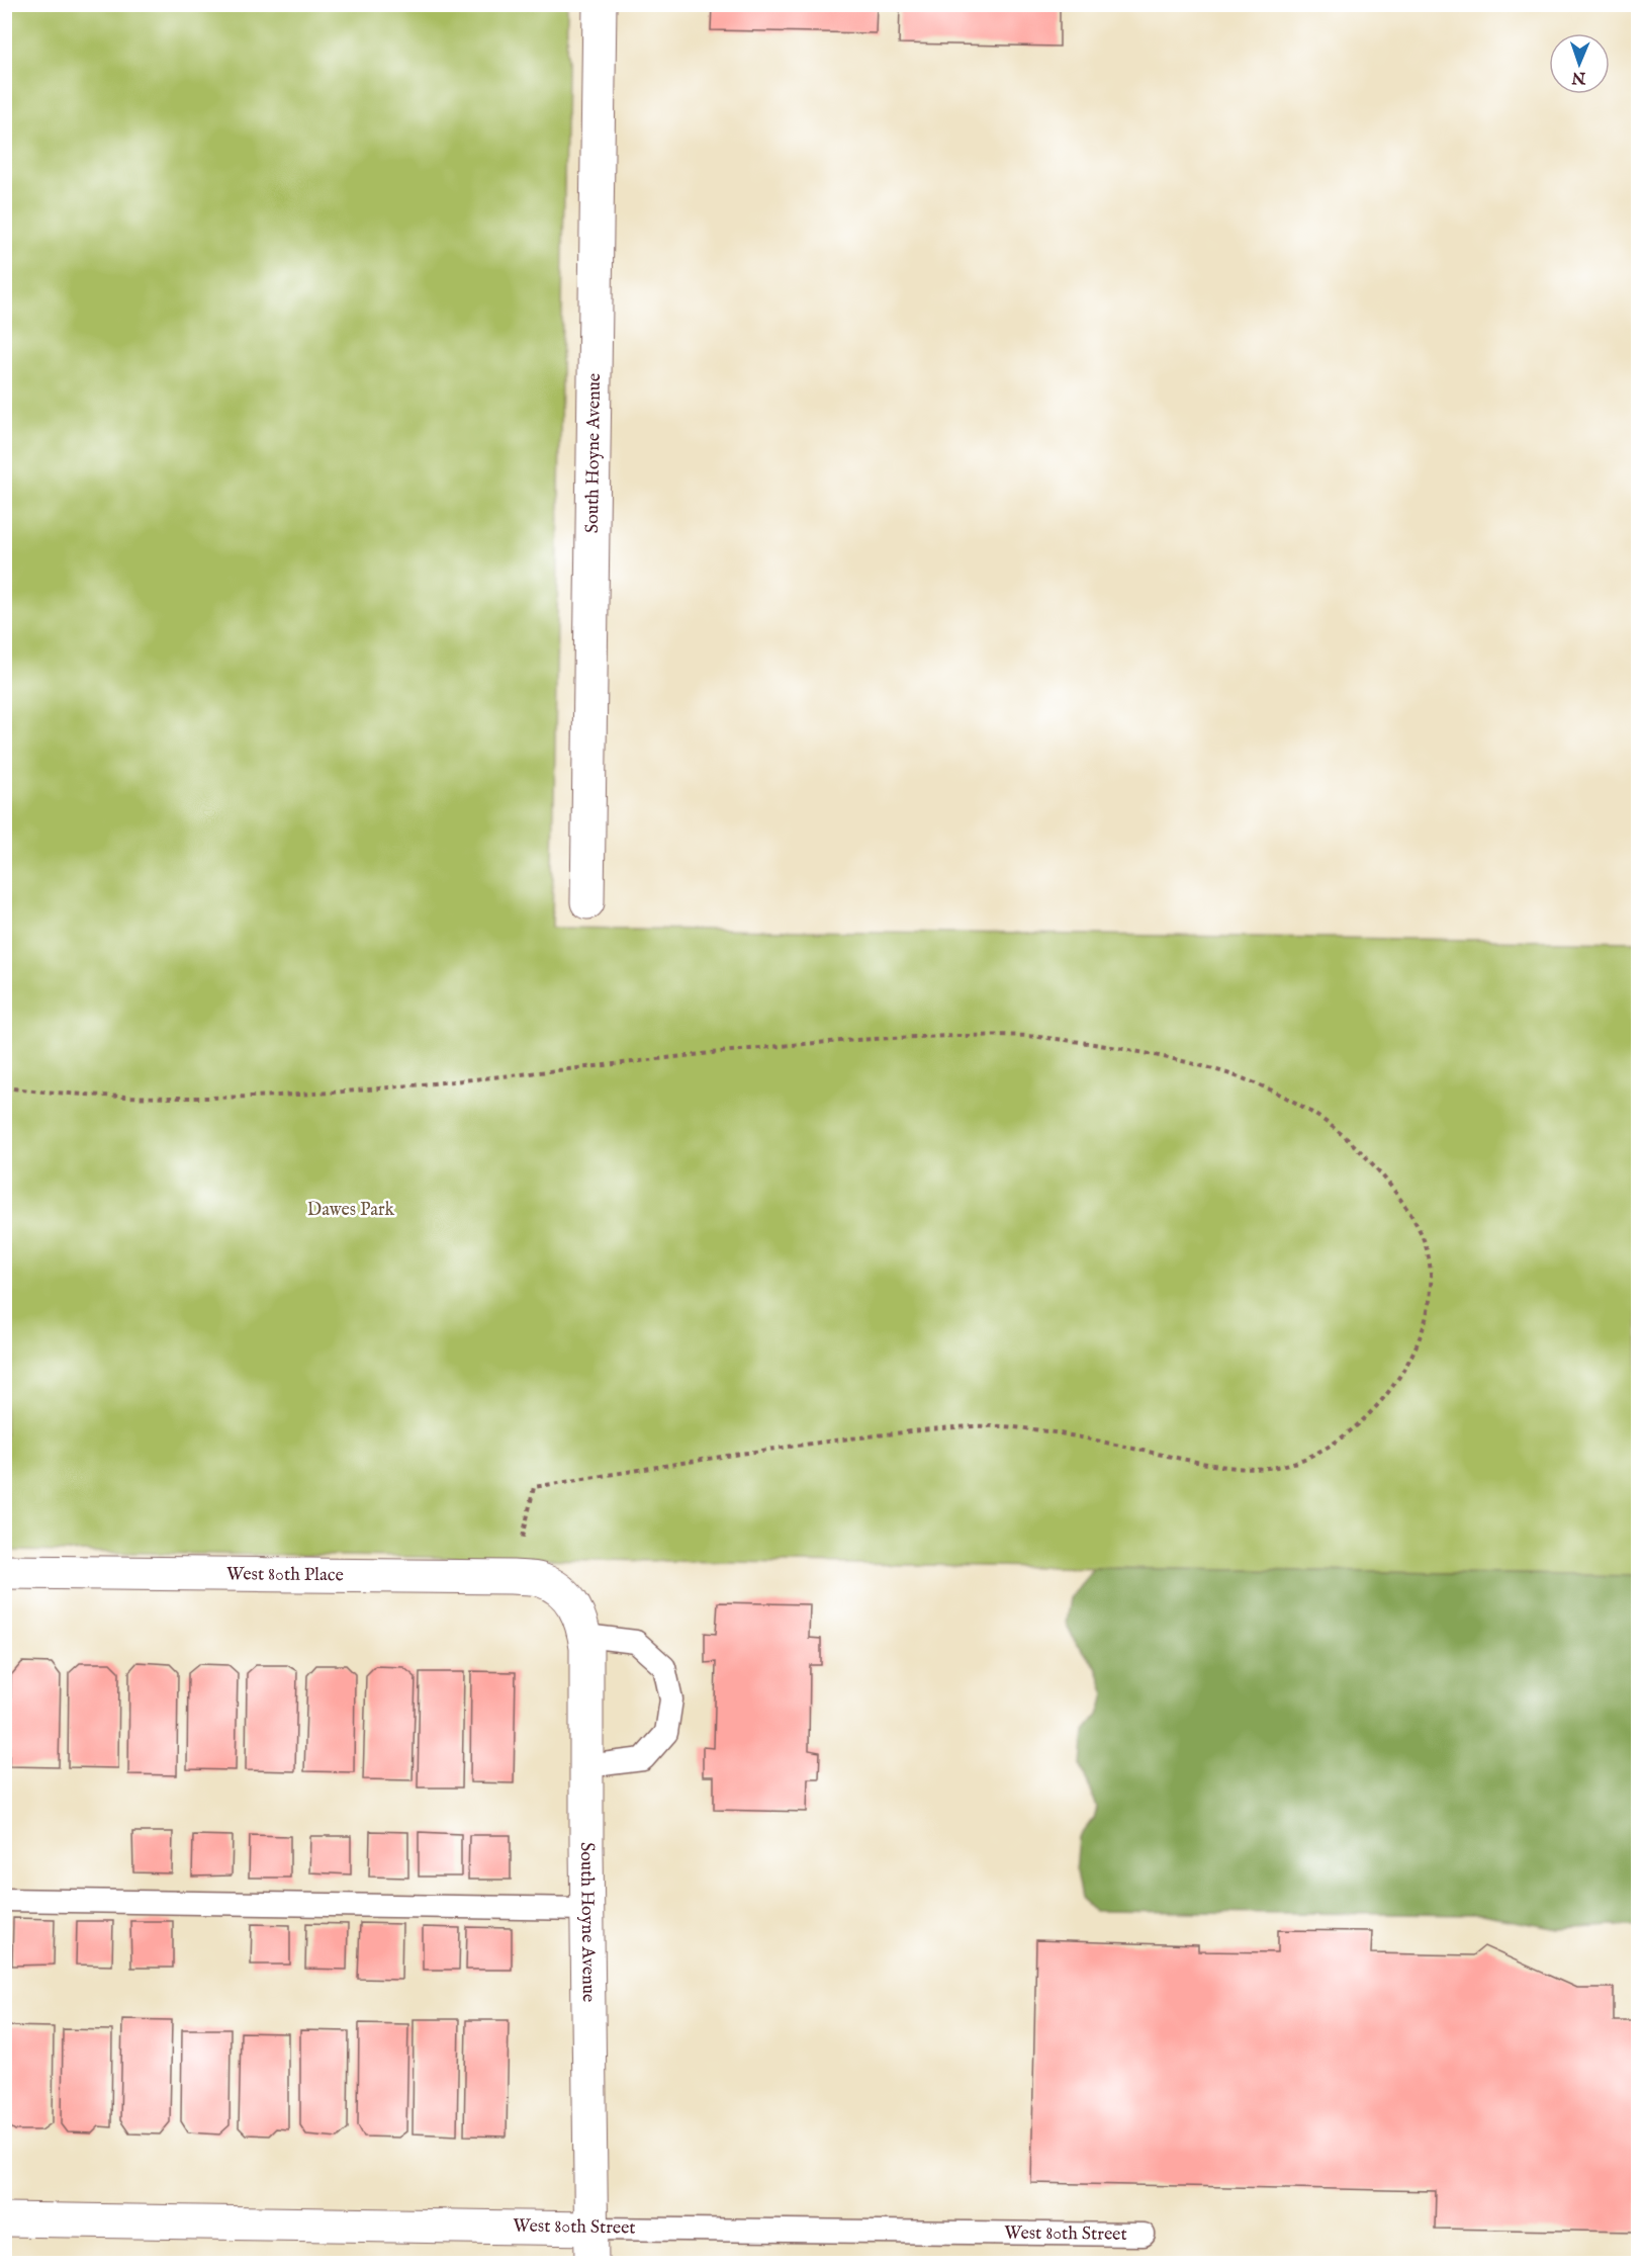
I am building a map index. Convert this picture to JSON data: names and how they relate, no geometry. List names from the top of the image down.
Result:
{
  "streets": {
    "street": ["South Hoyne Avenue", "West 80th Place", "West 80th Street"]
  },
  "crossings": [
    ["South Hoyne Avenue", "West 80th Place"],
    ["South Hoyne Avenue", "West 80th Street"]
  ],
  "parks": ["Dawes Park"],
  "north": "bottom"
}
